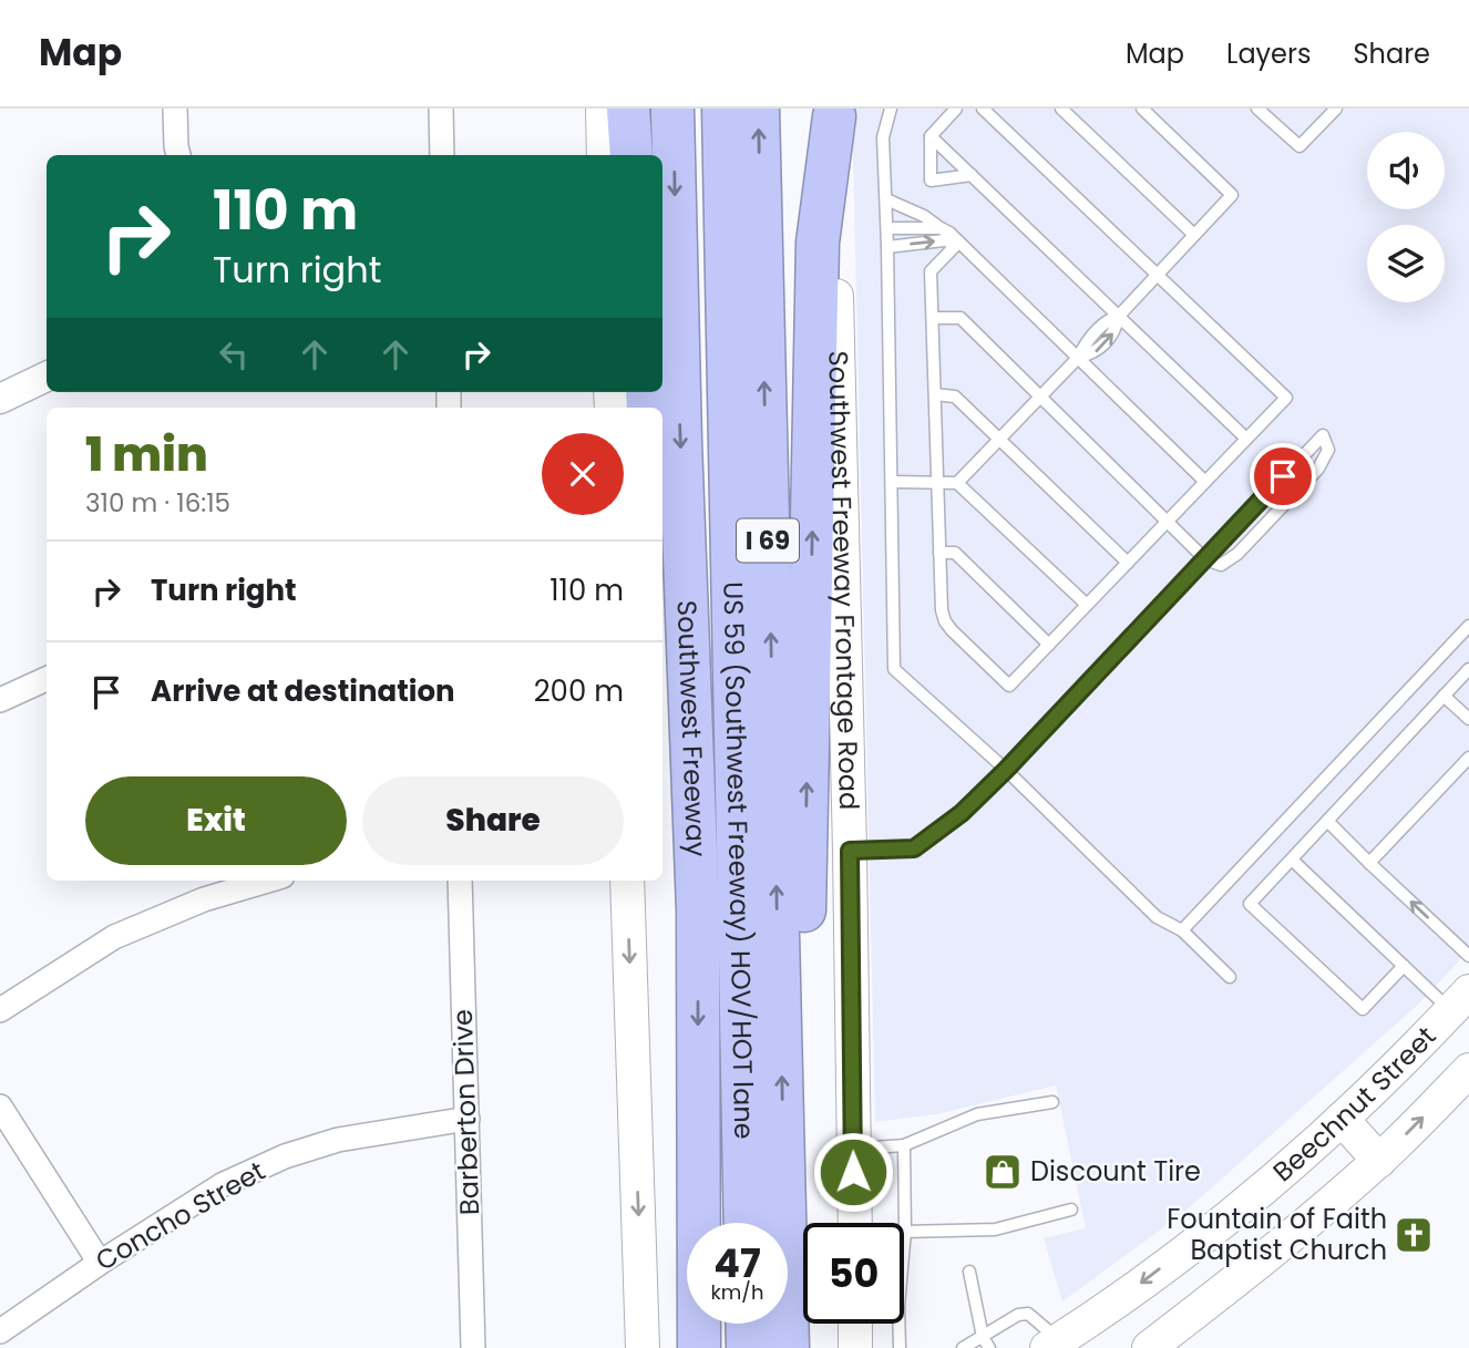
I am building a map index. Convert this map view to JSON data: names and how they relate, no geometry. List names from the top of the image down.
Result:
{
  "streets": {
    "highway": ["I 69", "Southwest Freeway", "US 59 (Southwest Freeway) HOV/HOT lane"],
    "main road": ["Southwest Freeway Frontage Road", "Beechnut Street"],
    "street": ["Barberton Drive", "Concho Street"]
  },
  "crossings": [
    ["Barberton Drive", "Concho Street"]
  ],
  "places": {
    "shop": ["Discount Tire"],
    "church": ["Fountain of Faith Baptist Church"]
  },
  "page": {
    "header": "Map",
    "nav": ["Map", "Layers", "Share"],
    "turn": ["110 m", "Turn right"],
    "heading": ["1 min", "310 m · 16:15"],
    "list": [
      {
        "name": "Turn right",
        "value": "110 m"
      },
      {
        "name": "Arrive at destination",
        "value": "200 m"
      }
    ],
    "buttons": ["Exit", "Share"],
    "speed": "47 km/h",
    "limit": "50"
  }
}
